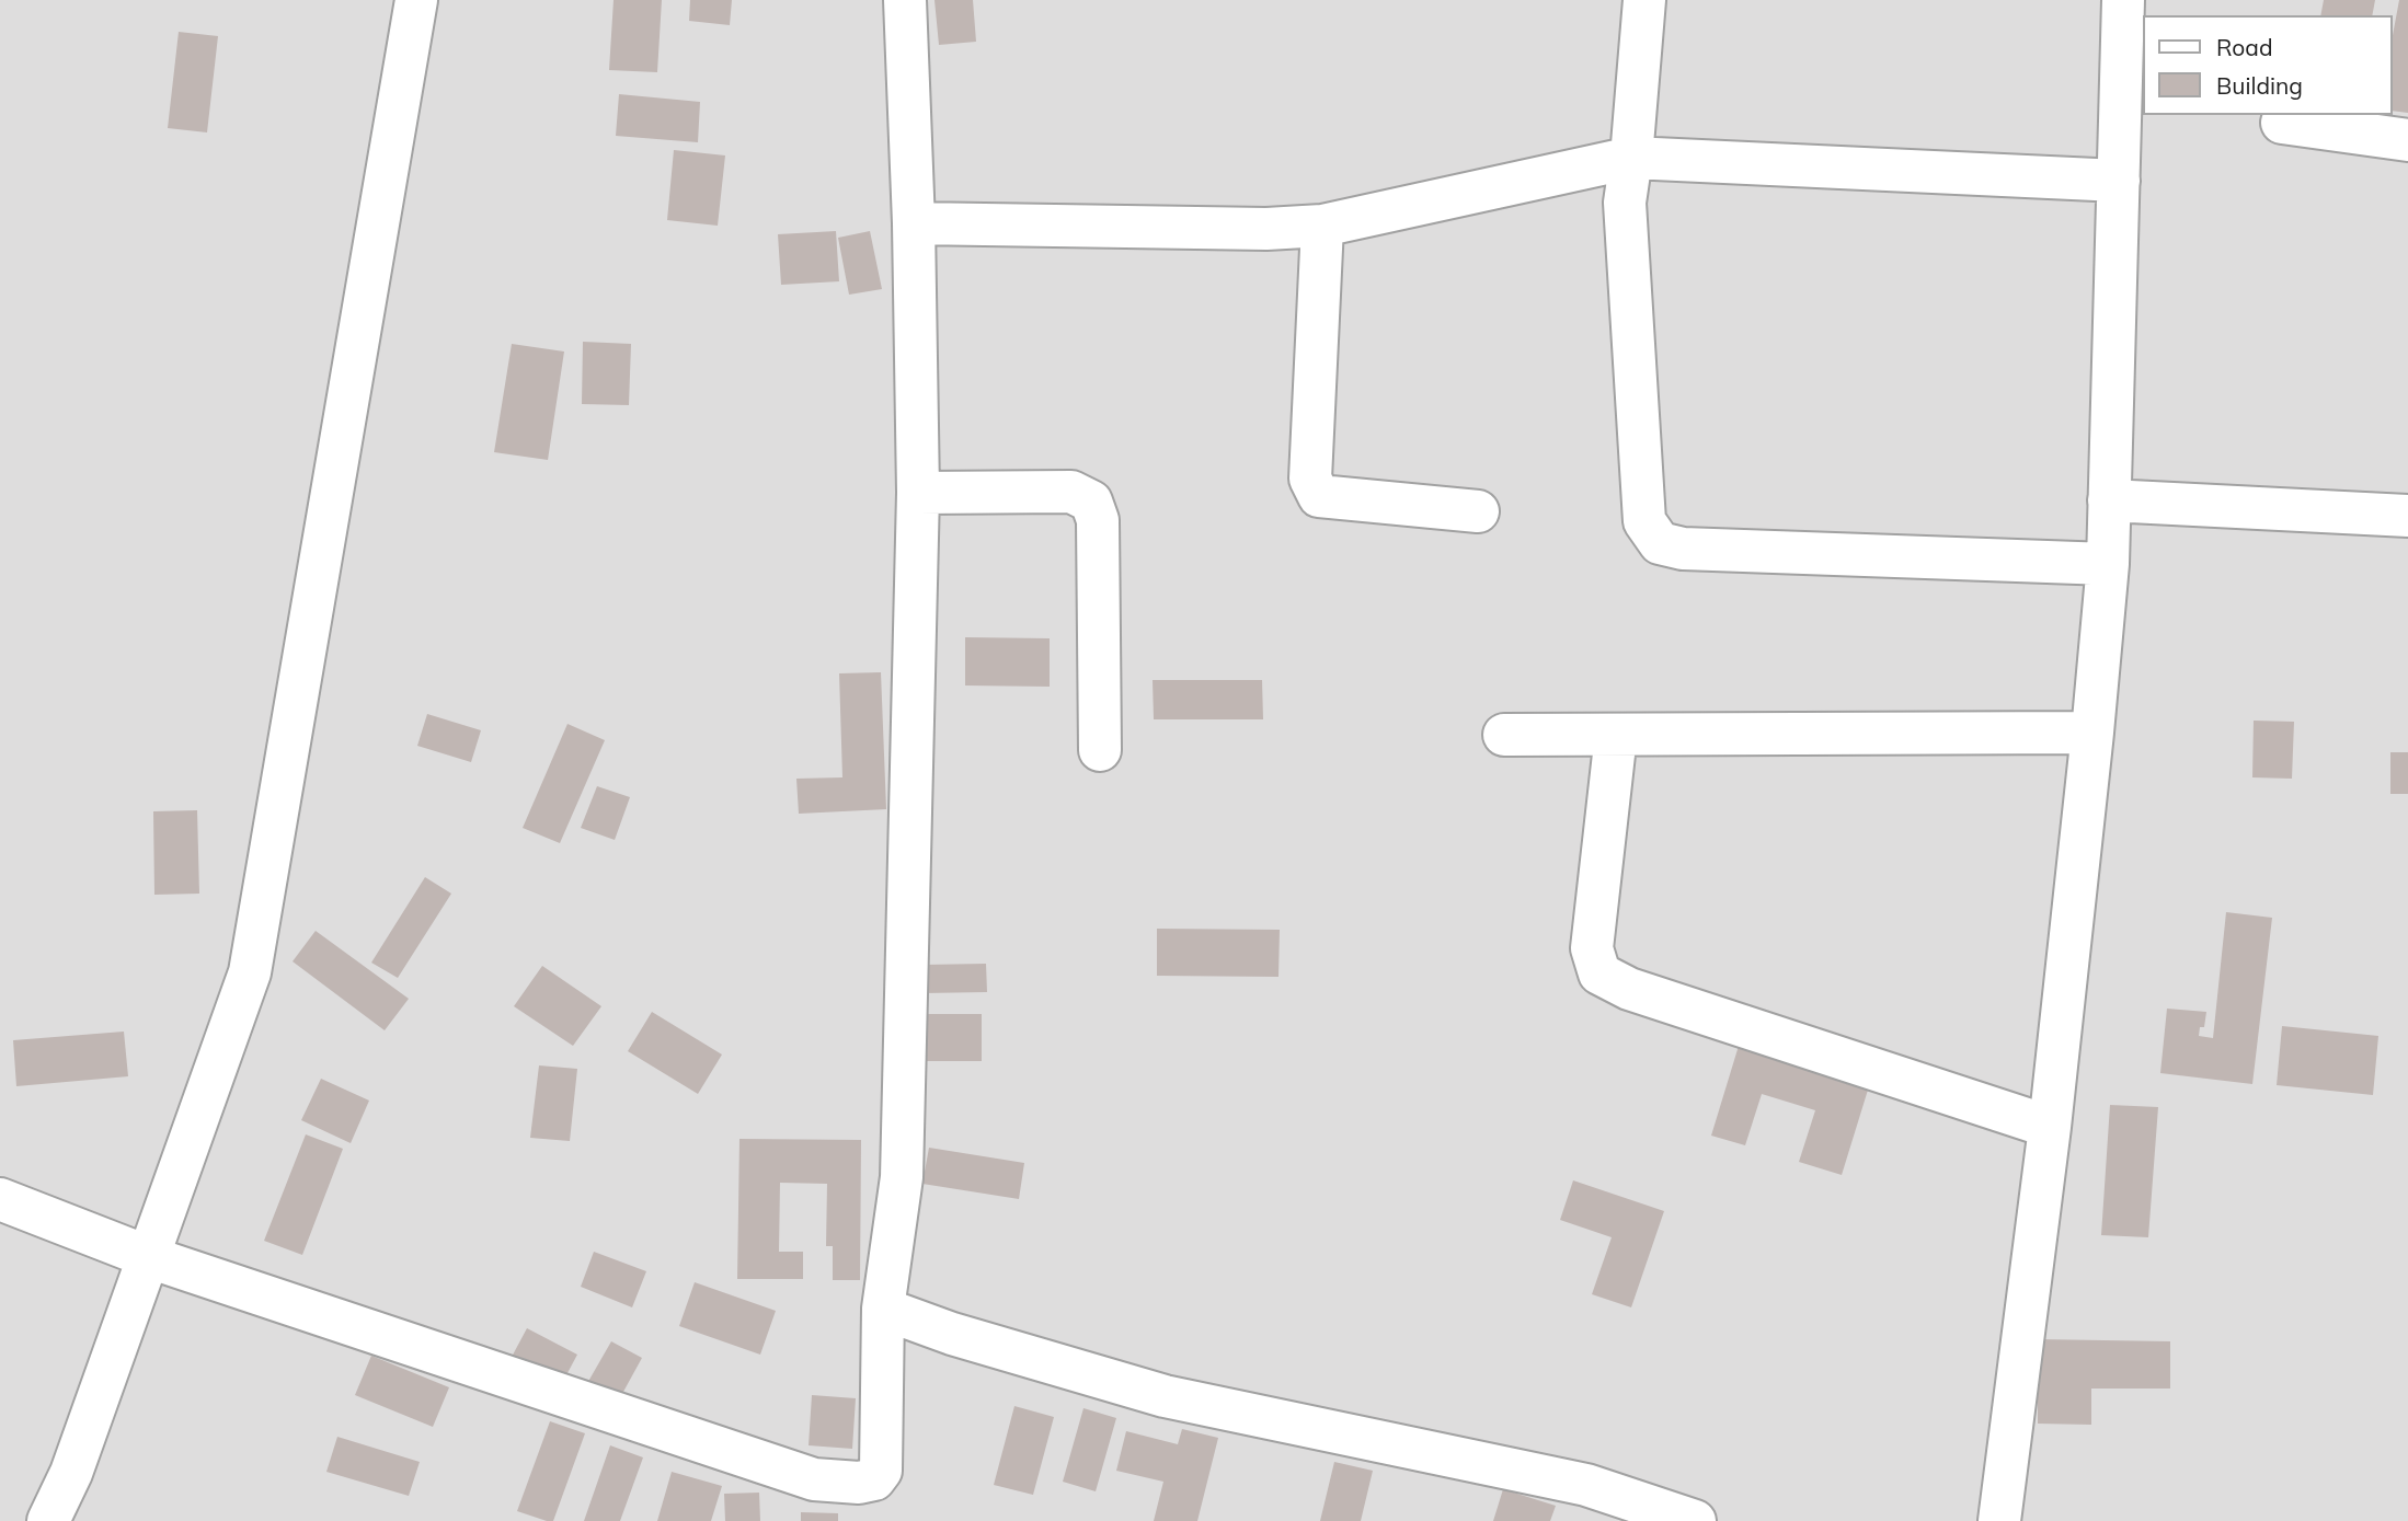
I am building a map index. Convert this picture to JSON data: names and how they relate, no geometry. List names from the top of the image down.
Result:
{
  "legend": ["Road", "Building"]
}
